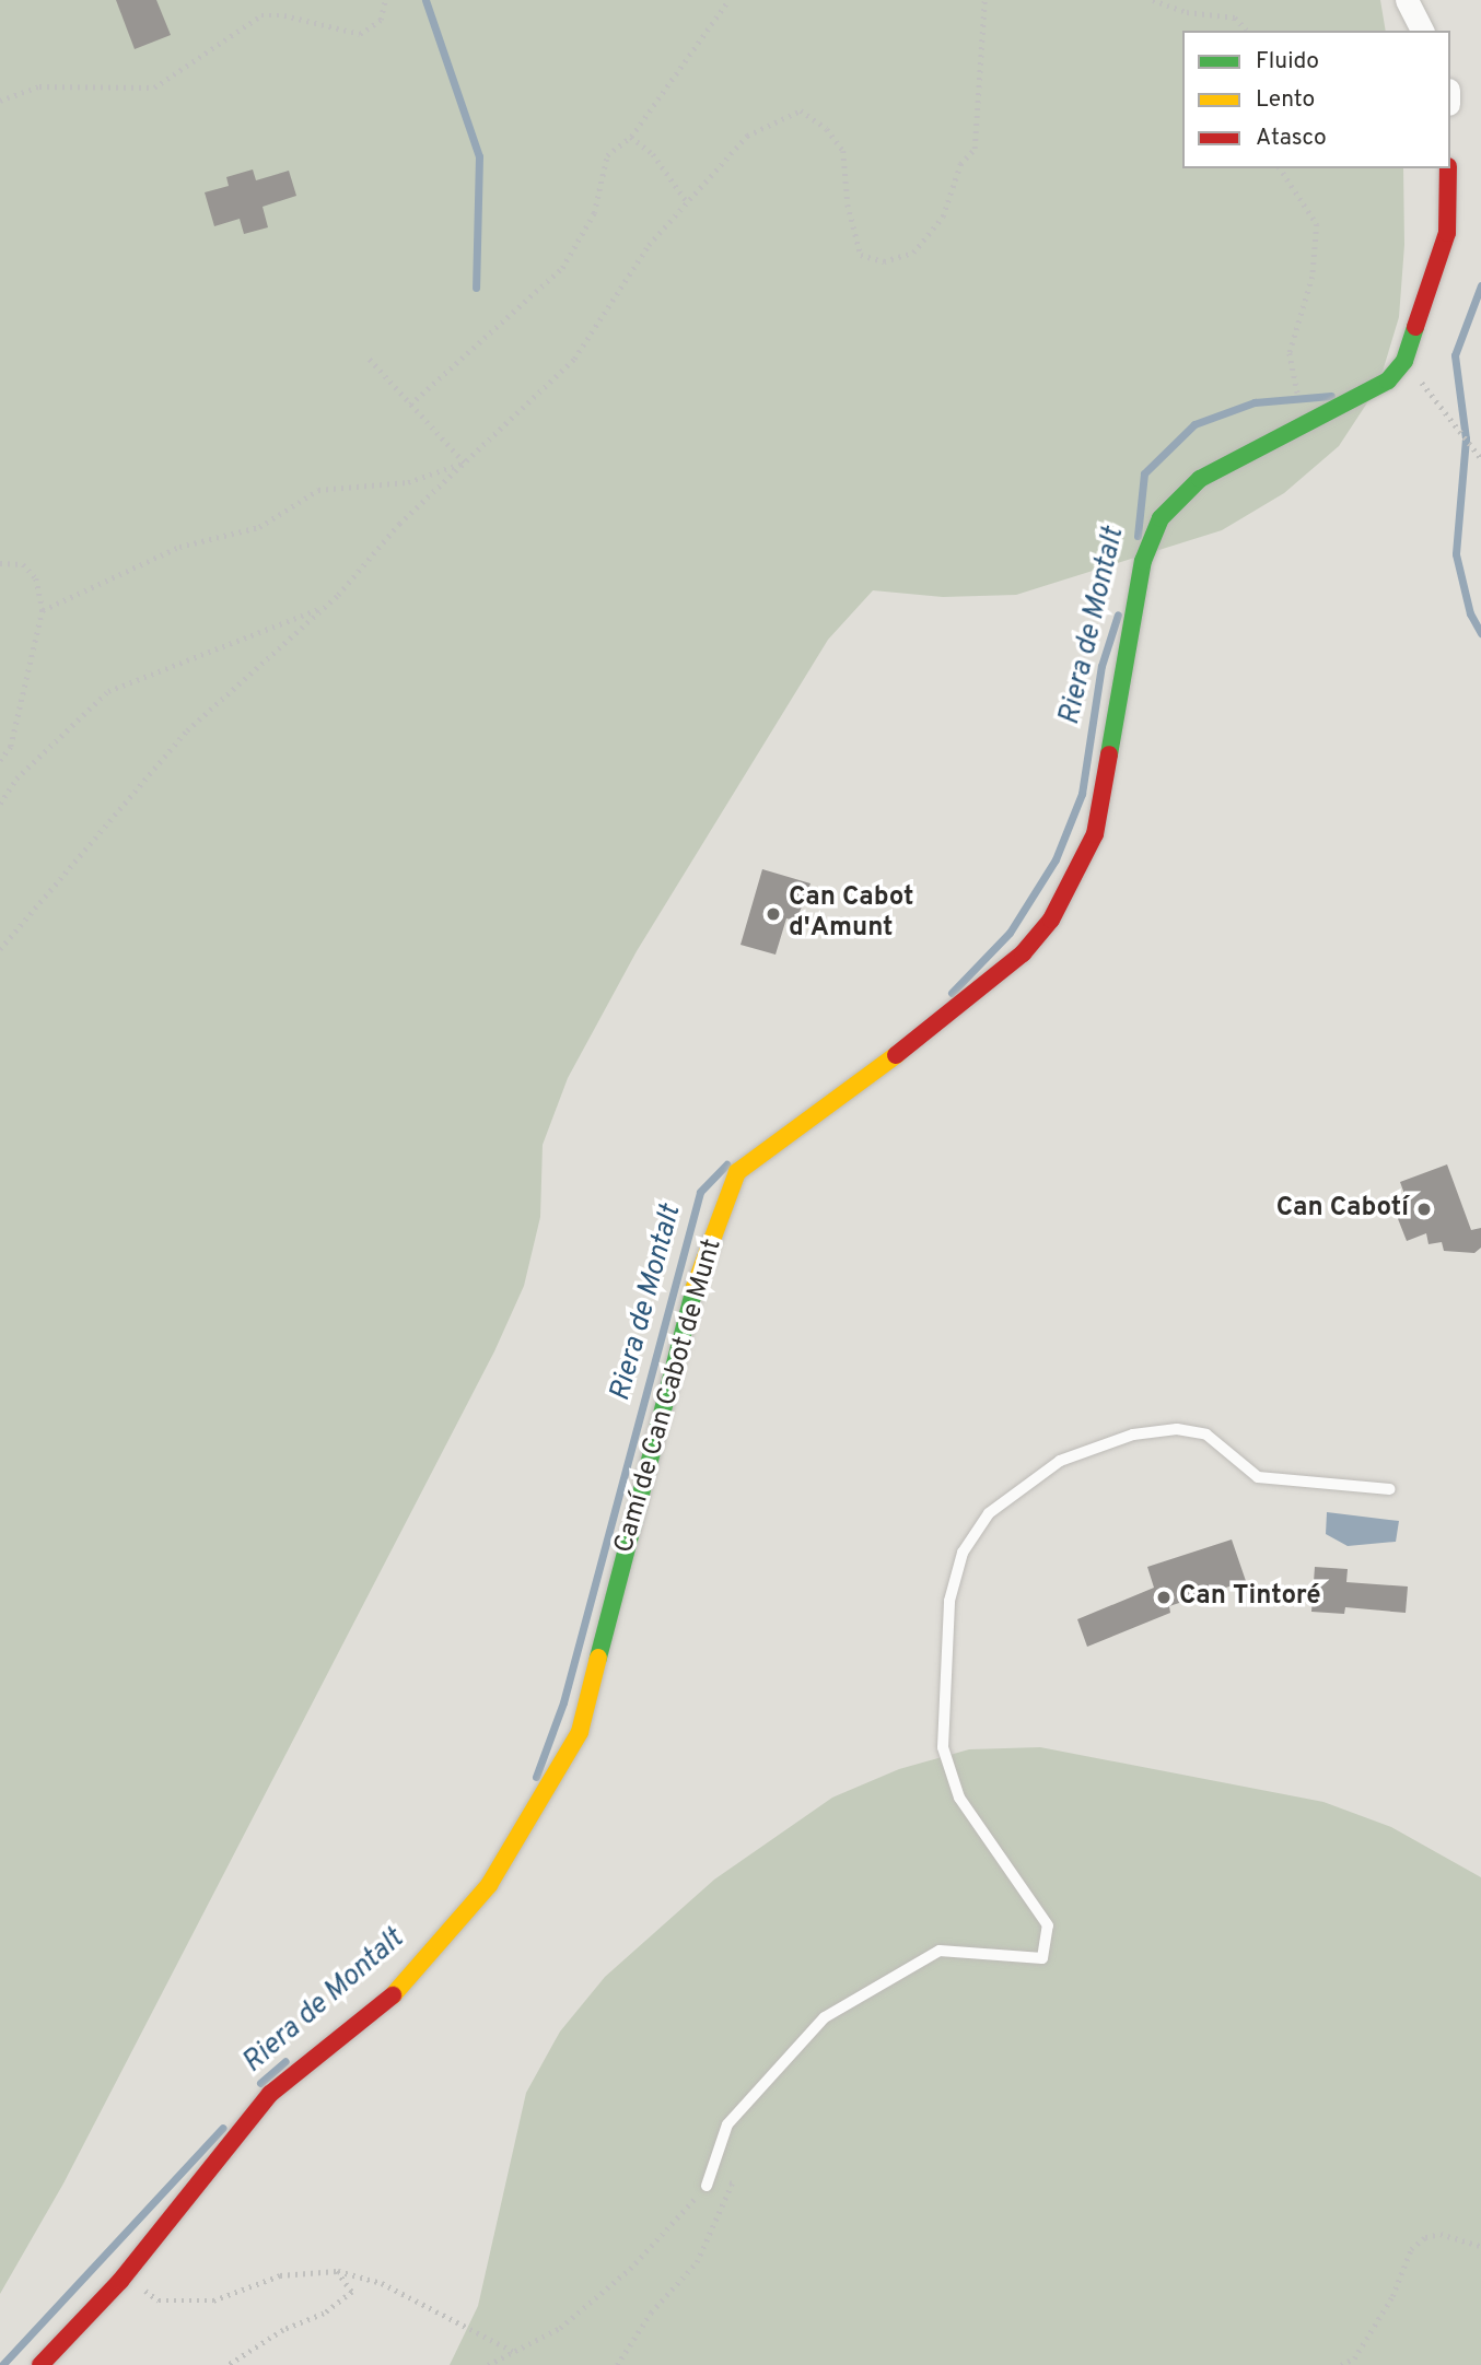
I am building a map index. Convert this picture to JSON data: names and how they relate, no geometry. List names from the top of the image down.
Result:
{
  "streets": {
    "street": ["Camí de Can Cabot de Munt"]
  },
  "water": ["Riera de Montalt"],
  "places": ["Can Cabot d'Amunt", "Can Cabotí", "Can Tintoré"],
  "legend": ["Fluido", "Lento", "Atasco"]
}
